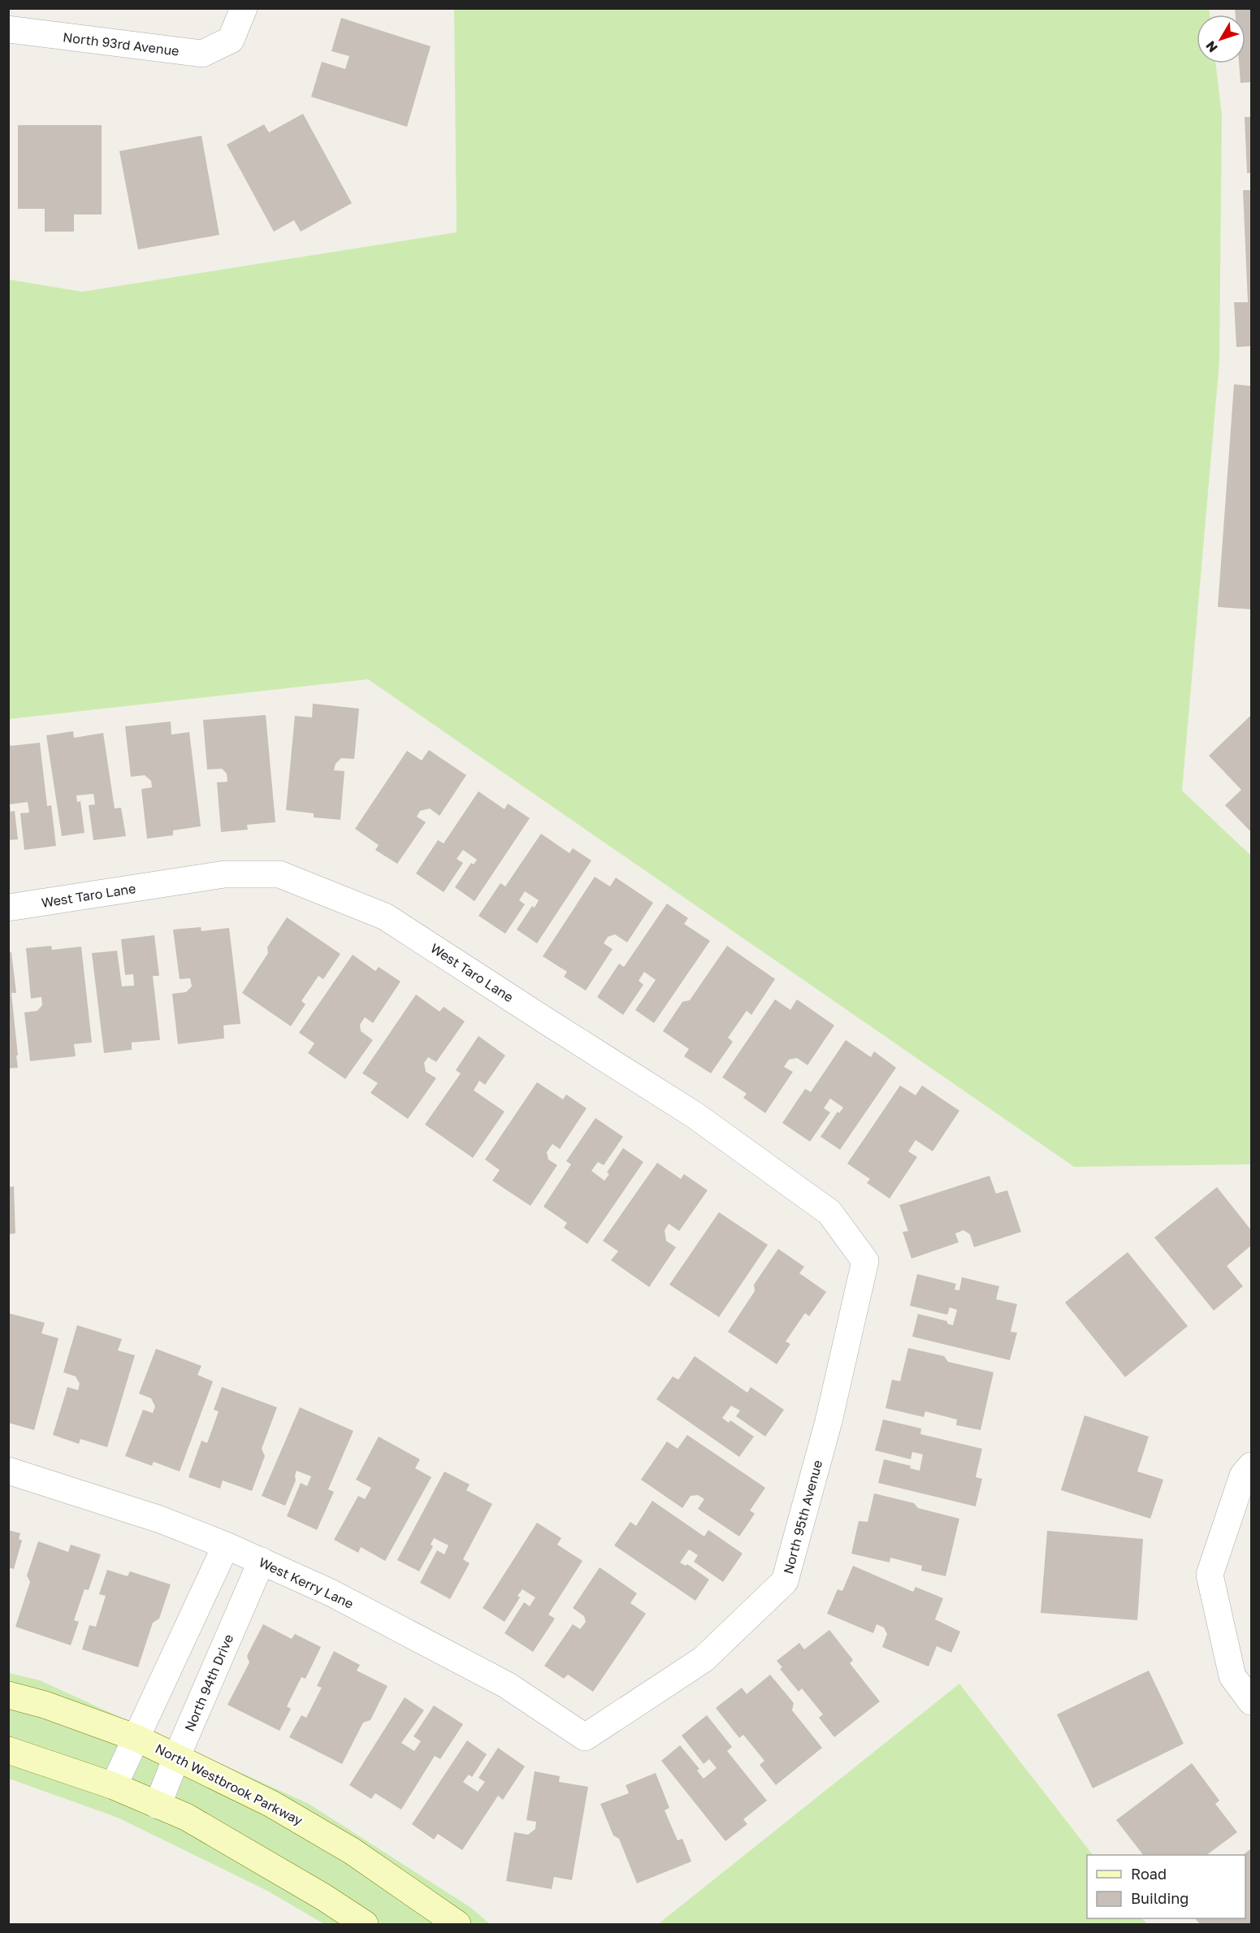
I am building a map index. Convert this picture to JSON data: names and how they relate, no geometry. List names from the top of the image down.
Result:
{
  "streets": {
    "street": [
      "North 93rd Avenue",
      "West Taro Lane",
      "North 95th Avenue",
      "West Kerry Lane",
      "North 94th Drive",
      "North Westbrook Parkway"
    ]
  },
  "crossings": [
    ["West Taro Lane", "North 95th Avenue"],
    ["North 95th Avenue", "West Kerry Lane"],
    ["West Kerry Lane", "North 94th Drive"],
    ["North 94th Drive", "North Westbrook Parkway"]
  ],
  "legend": ["Road", "Building"],
  "north": "bottom left"
}
